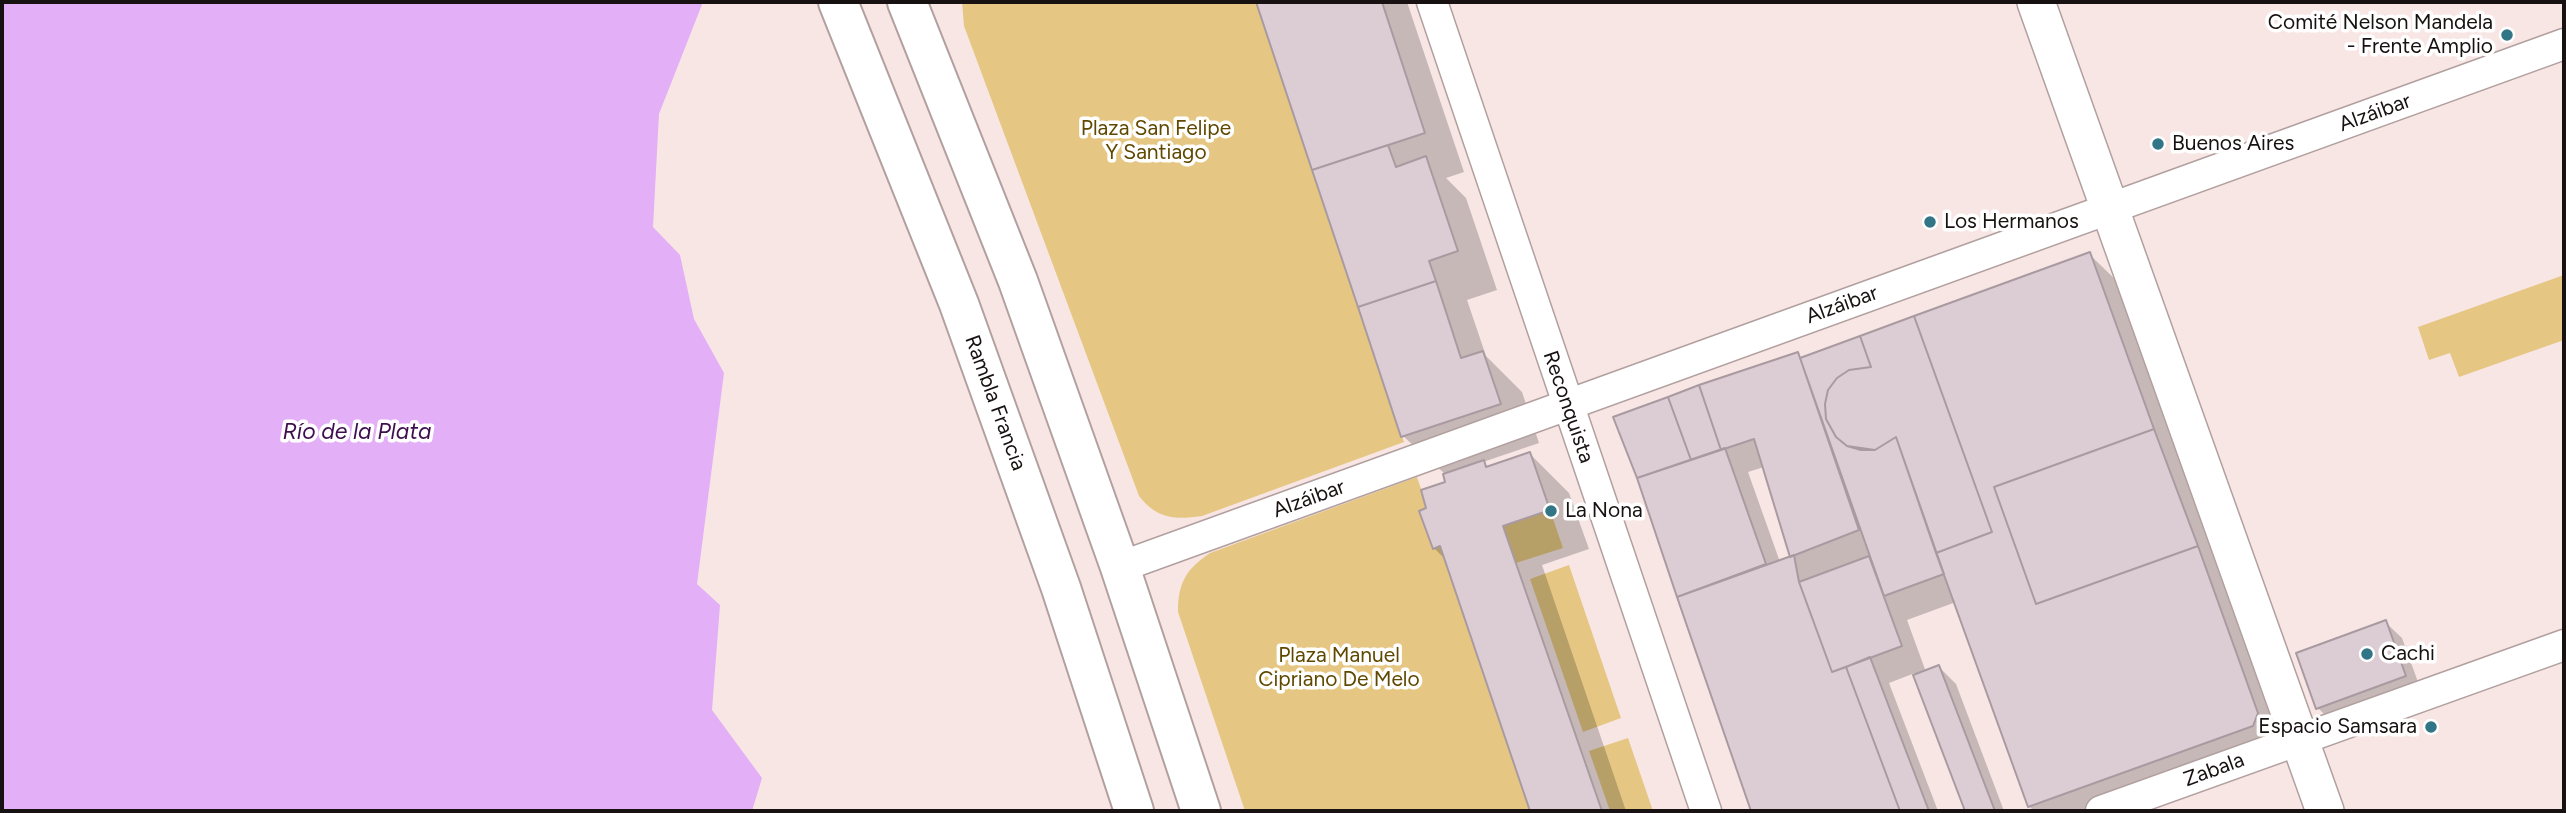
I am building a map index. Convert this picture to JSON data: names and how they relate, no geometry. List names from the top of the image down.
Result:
{
  "streets": {
    "main road": ["Rambla Francia"],
    "street": ["Alzáibar", "Reconquista", "Zabala"]
  },
  "crossings": [
    ["Alzáibar", "Reconquista"]
  ],
  "water": ["Río de la Plata"],
  "parks": ["Plaza San Felipe Y Santiago", "Plaza Manuel Cipriano De Melo"],
  "places": [
    "Comité Nelson Mandela - Frente Amplio",
    "Buenos Aires",
    "Los Hermanos",
    "La Nona",
    "Cachi",
    "Espacio Samsara"
  ]
}
